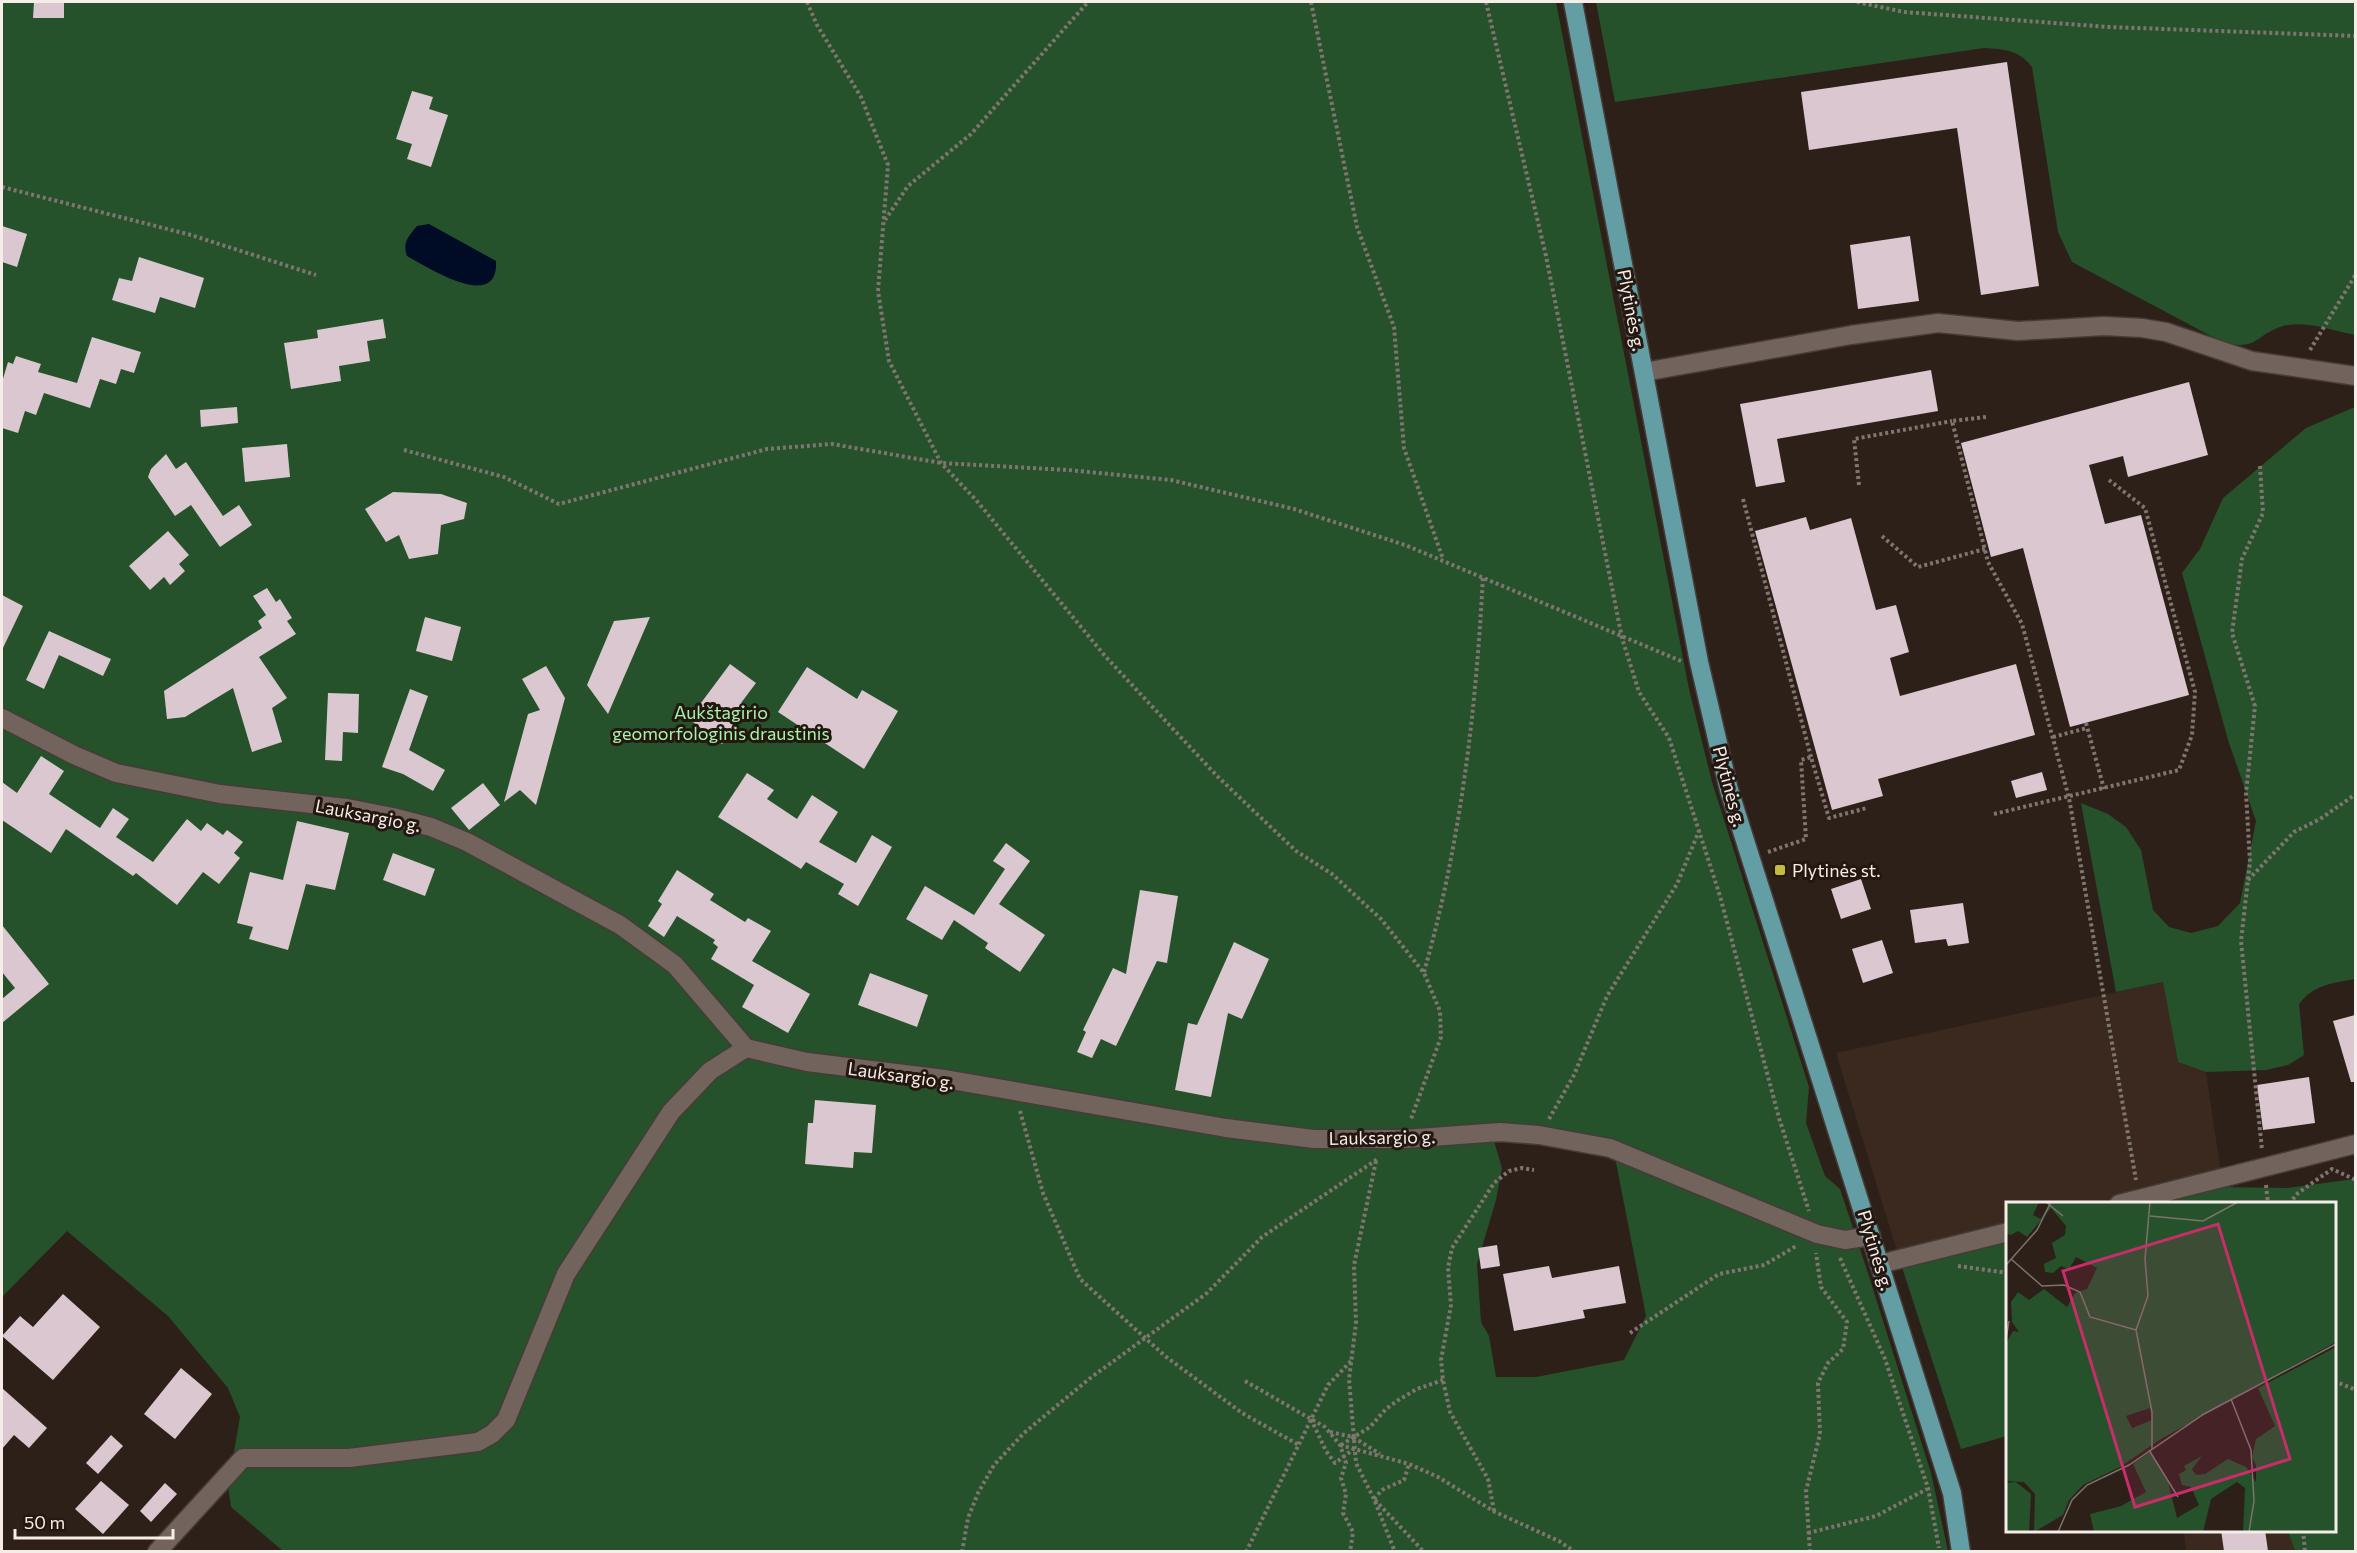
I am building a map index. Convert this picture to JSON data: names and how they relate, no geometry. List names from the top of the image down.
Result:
{
  "streets": {
    "main road": ["Plytinės g."],
    "street": ["Lauksargio g."]
  },
  "crossings": [
    ["Plytinės g.", "Lauksargio g."]
  ],
  "parks": ["Aukštagirio geomorfologinis draustinis"],
  "places": {
    "transit": ["Plytinės st."]
  },
  "scale_bar": "50 m"
}
